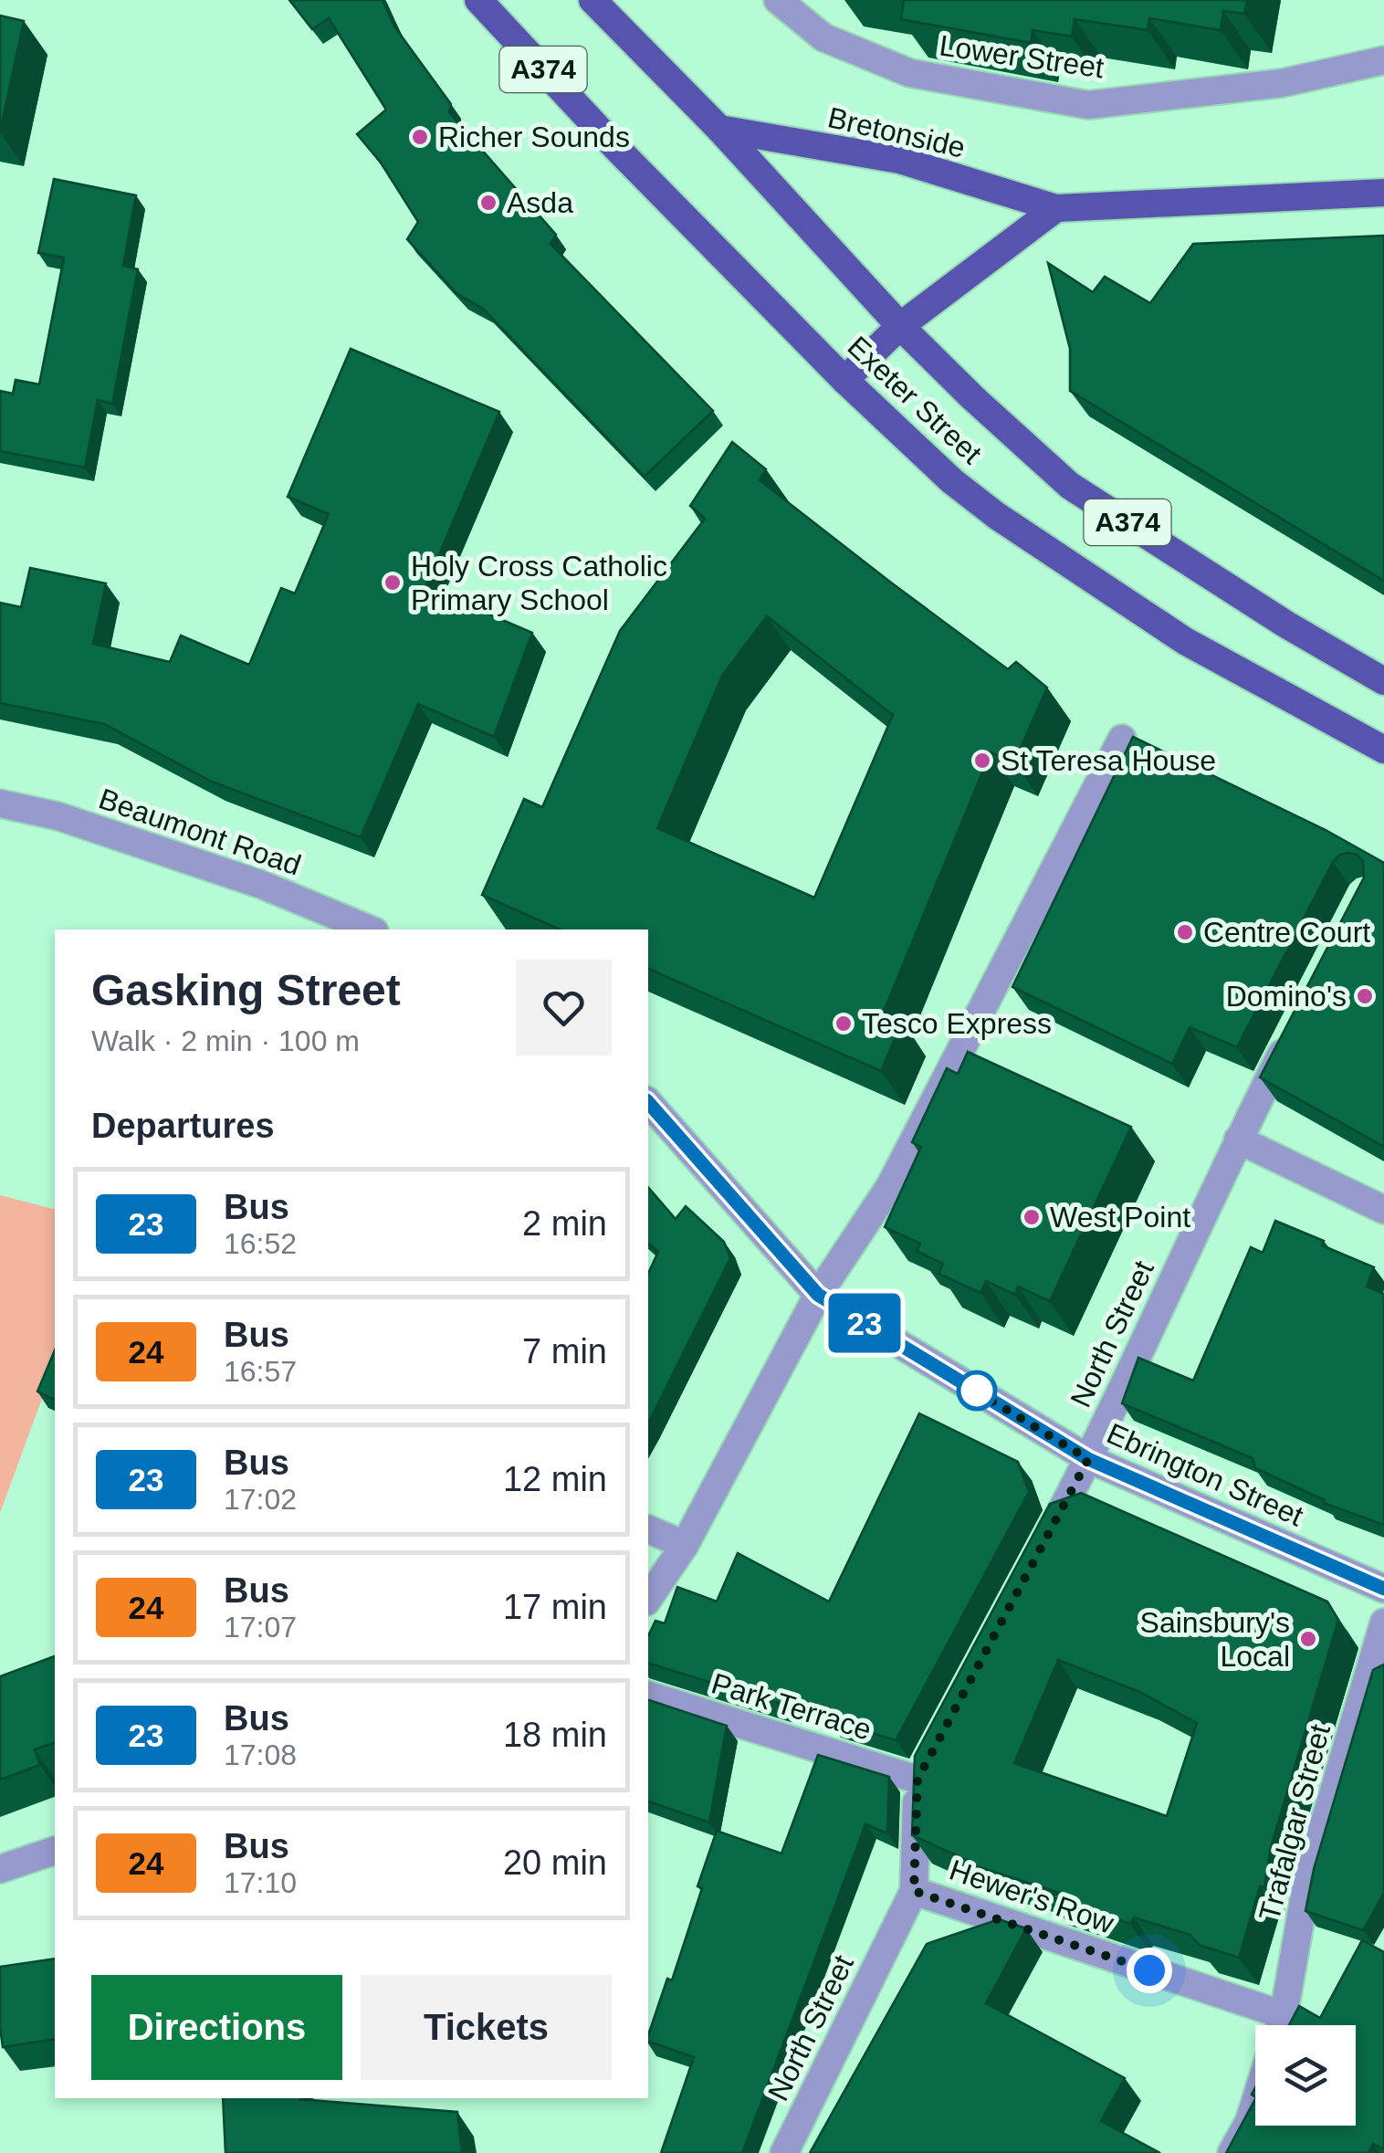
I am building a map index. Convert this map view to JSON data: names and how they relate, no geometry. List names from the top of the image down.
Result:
{
  "streets": {
    "main road": ["A374", "Bretonside", "Exeter Street"],
    "street": [
      "Lower Street",
      "Beaumont Road",
      "North Street",
      "Ebrington Street",
      "Park Terrace",
      "Trafalgar Street",
      "Hewer's Row"
    ]
  },
  "crossings": [
    ["Bretonside", "Exeter Street"],
    ["North Street", "Ebrington Street"],
    ["North Street", "Park Terrace"],
    ["North Street", "Hewer's Row"]
  ],
  "places": [
    "Richer Sounds",
    "Asda",
    "Holy Cross Catholic Primary School",
    "St Teresa House",
    "Centre Court",
    "Domino's",
    "Tesco Express",
    "West Point",
    "Sainsbury's Local"
  ],
  "lines": ["bus line 23"],
  "page": {
    "on_map": "23",
    "heading": [
      ["Gasking Street", "Walk · 2 min · 100 m"],
      "Departures"
    ],
    "list": [
      {
        "mark": "23",
        "name": "Bus",
        "note": "16:52",
        "value": "2 min"
      },
      {
        "mark": "24",
        "name": "Bus",
        "note": "16:57",
        "value": "7 min"
      },
      {
        "mark": "23",
        "name": "Bus",
        "note": "17:02",
        "value": "12 min"
      },
      {
        "mark": "24",
        "name": "Bus",
        "note": "17:07",
        "value": "17 min"
      },
      {
        "mark": "23",
        "name": "Bus",
        "note": "17:08",
        "value": "18 min"
      },
      {
        "mark": "24",
        "name": "Bus",
        "note": "17:10",
        "value": "20 min"
      }
    ],
    "buttons": ["Directions", "Tickets"]
  }
}
